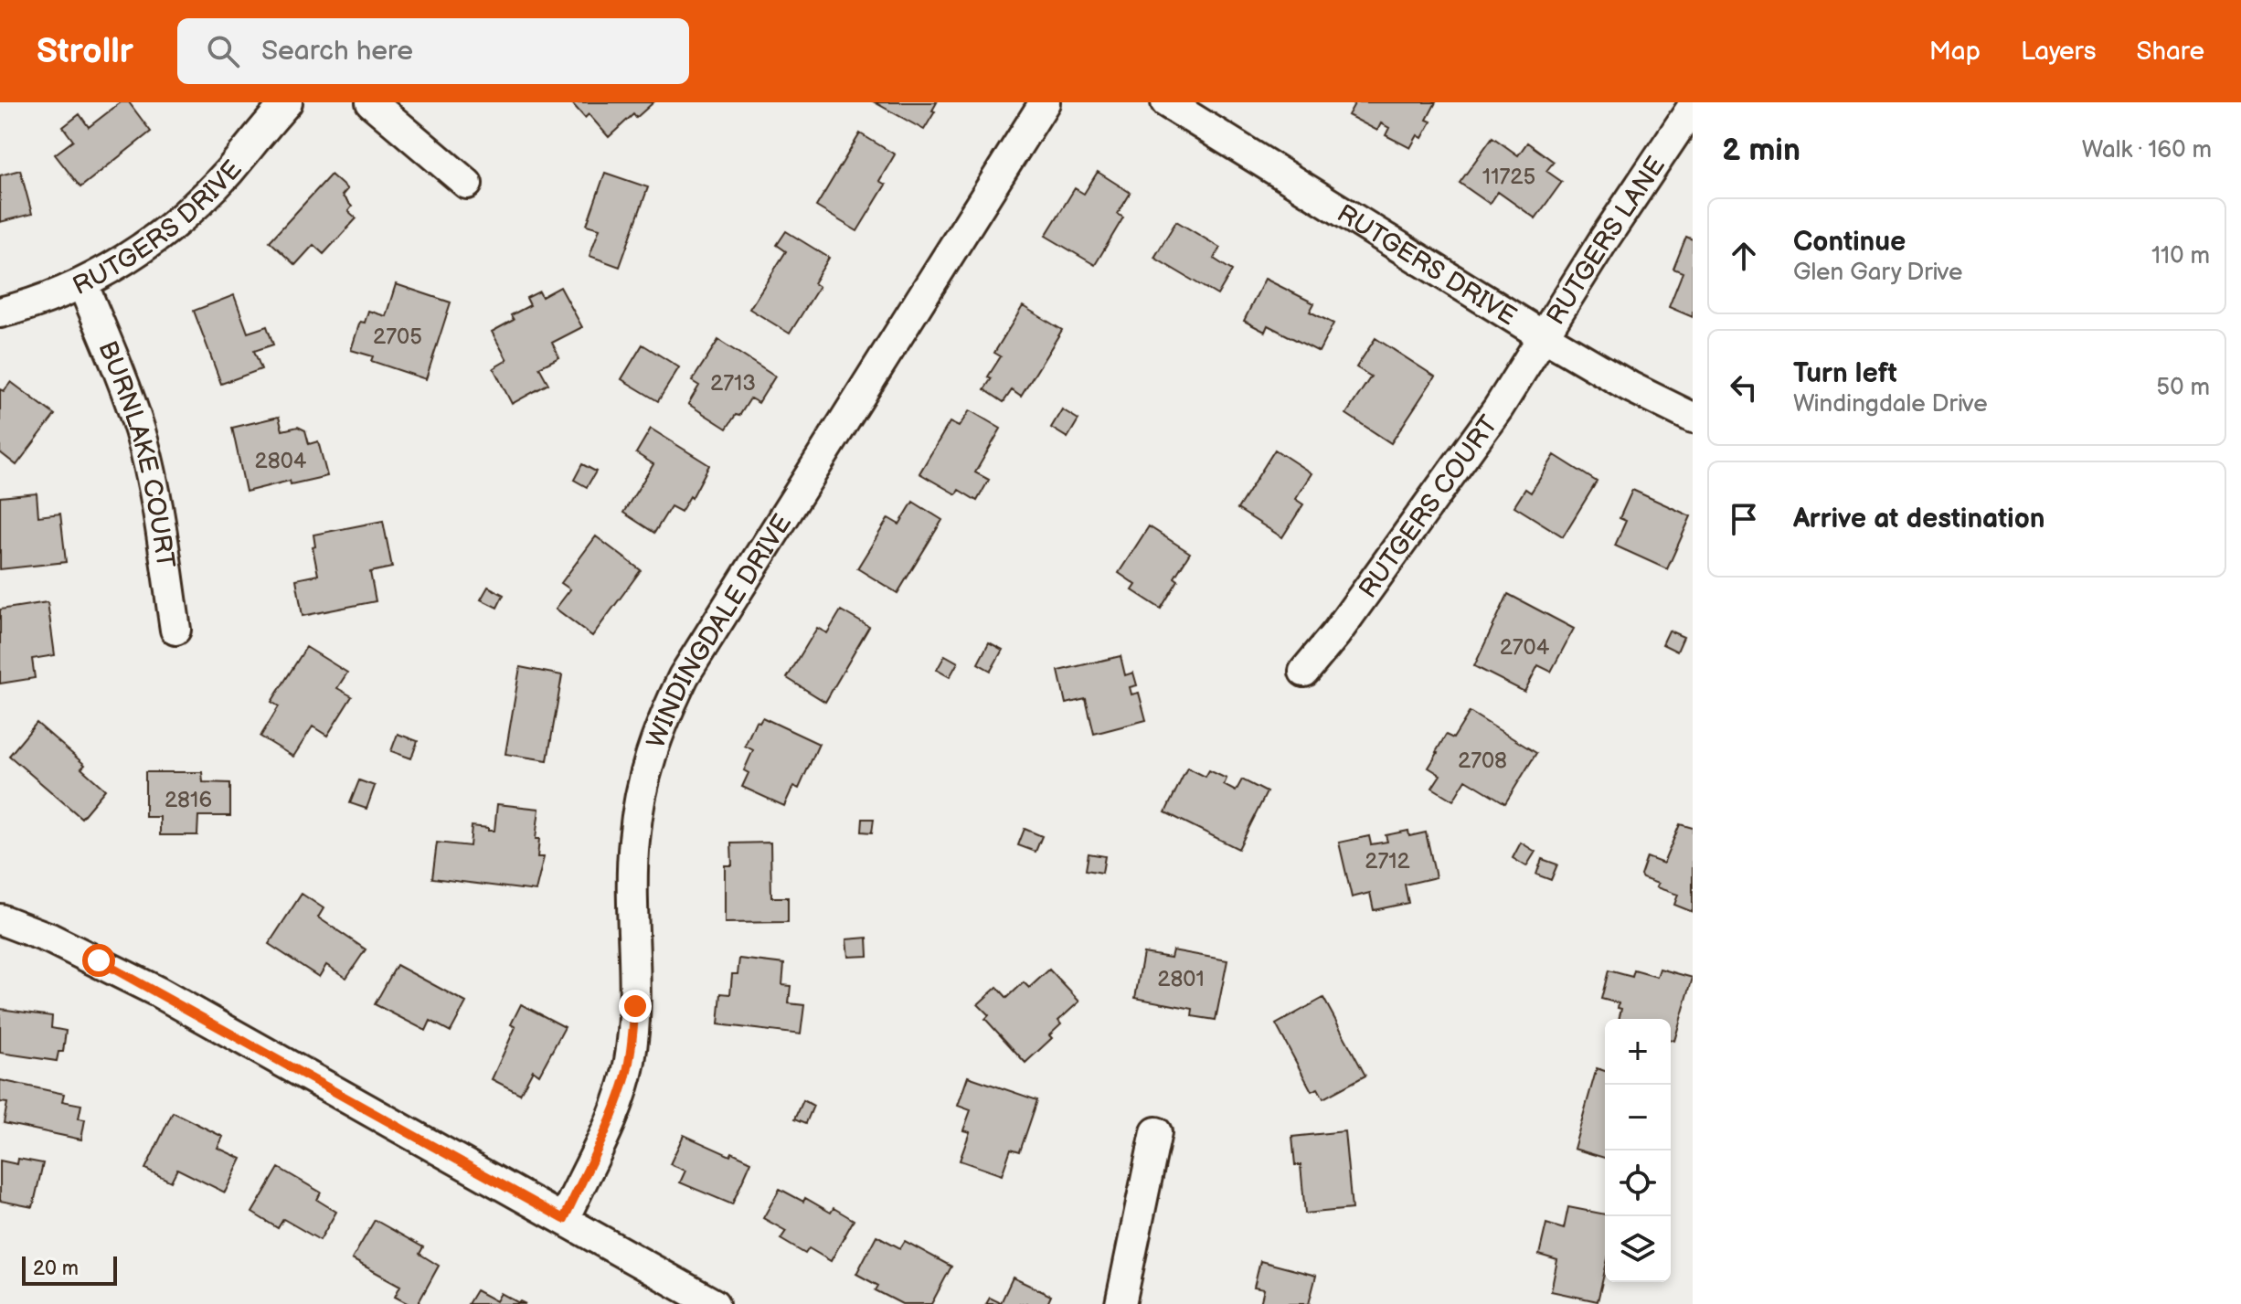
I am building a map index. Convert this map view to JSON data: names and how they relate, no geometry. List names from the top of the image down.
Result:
{
  "streets": {
    "street": [
      "RUTGERS DRIVE",
      "RUTGERS LANE",
      "BURNLAKE COURT",
      "RUTGERS COURT",
      "WINDINGDALE DRIVE"
    ]
  },
  "crossings": [
    ["RUTGERS DRIVE", "RUTGERS LANE"],
    ["RUTGERS DRIVE", "BURNLAKE COURT"],
    ["RUTGERS DRIVE", "RUTGERS COURT"],
    ["RUTGERS LANE", "RUTGERS COURT"]
  ],
  "house_numbers": [
    "11725",
    "2705",
    "2713",
    "2804",
    "2704",
    "2708",
    "2816",
    "2712",
    "2801"
  ],
  "scale_bar": "20 m",
  "page": {
    "header": "Strollr",
    "search": "Search here",
    "nav": ["Map", "Layers", "Share"],
    "heading": ["2 min", "Walk · 160 m"],
    "list": [
      ["Continue", "Glen Gary Drive", "110 m"],
      ["Turn left", "Windingdale Drive", "50 m"],
      "Arrive at destination"
    ],
    "map_buttons": ["+", "−"],
    "scale": "20 m"
  }
}
